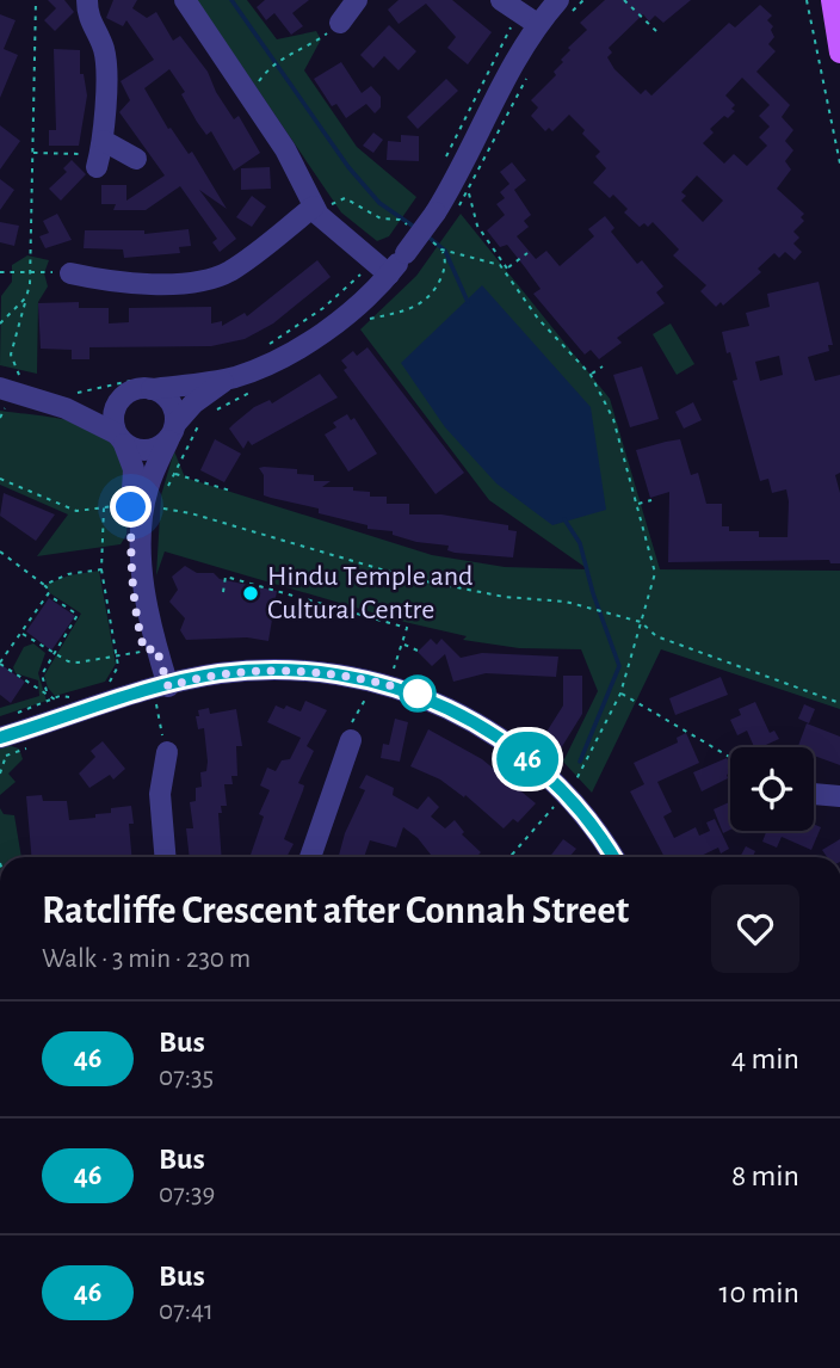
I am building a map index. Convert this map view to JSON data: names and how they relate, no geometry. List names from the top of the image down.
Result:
{
  "places": ["Hindu Temple and Cultural Centre"],
  "lines": ["bus line 46"],
  "page": {
    "on_map": "46",
    "heading": ["Ratcliffe Crescent after Connah Street", "Walk · 3 min · 230 m"],
    "list": [
      {
        "mark": "46",
        "name": "Bus",
        "note": "07:35",
        "value": "4 min"
      },
      {
        "mark": "46",
        "name": "Bus",
        "note": "07:39",
        "value": "8 min"
      },
      {
        "mark": "46",
        "name": "Bus",
        "note": "07:41",
        "value": "10 min"
      }
    ]
  }
}
